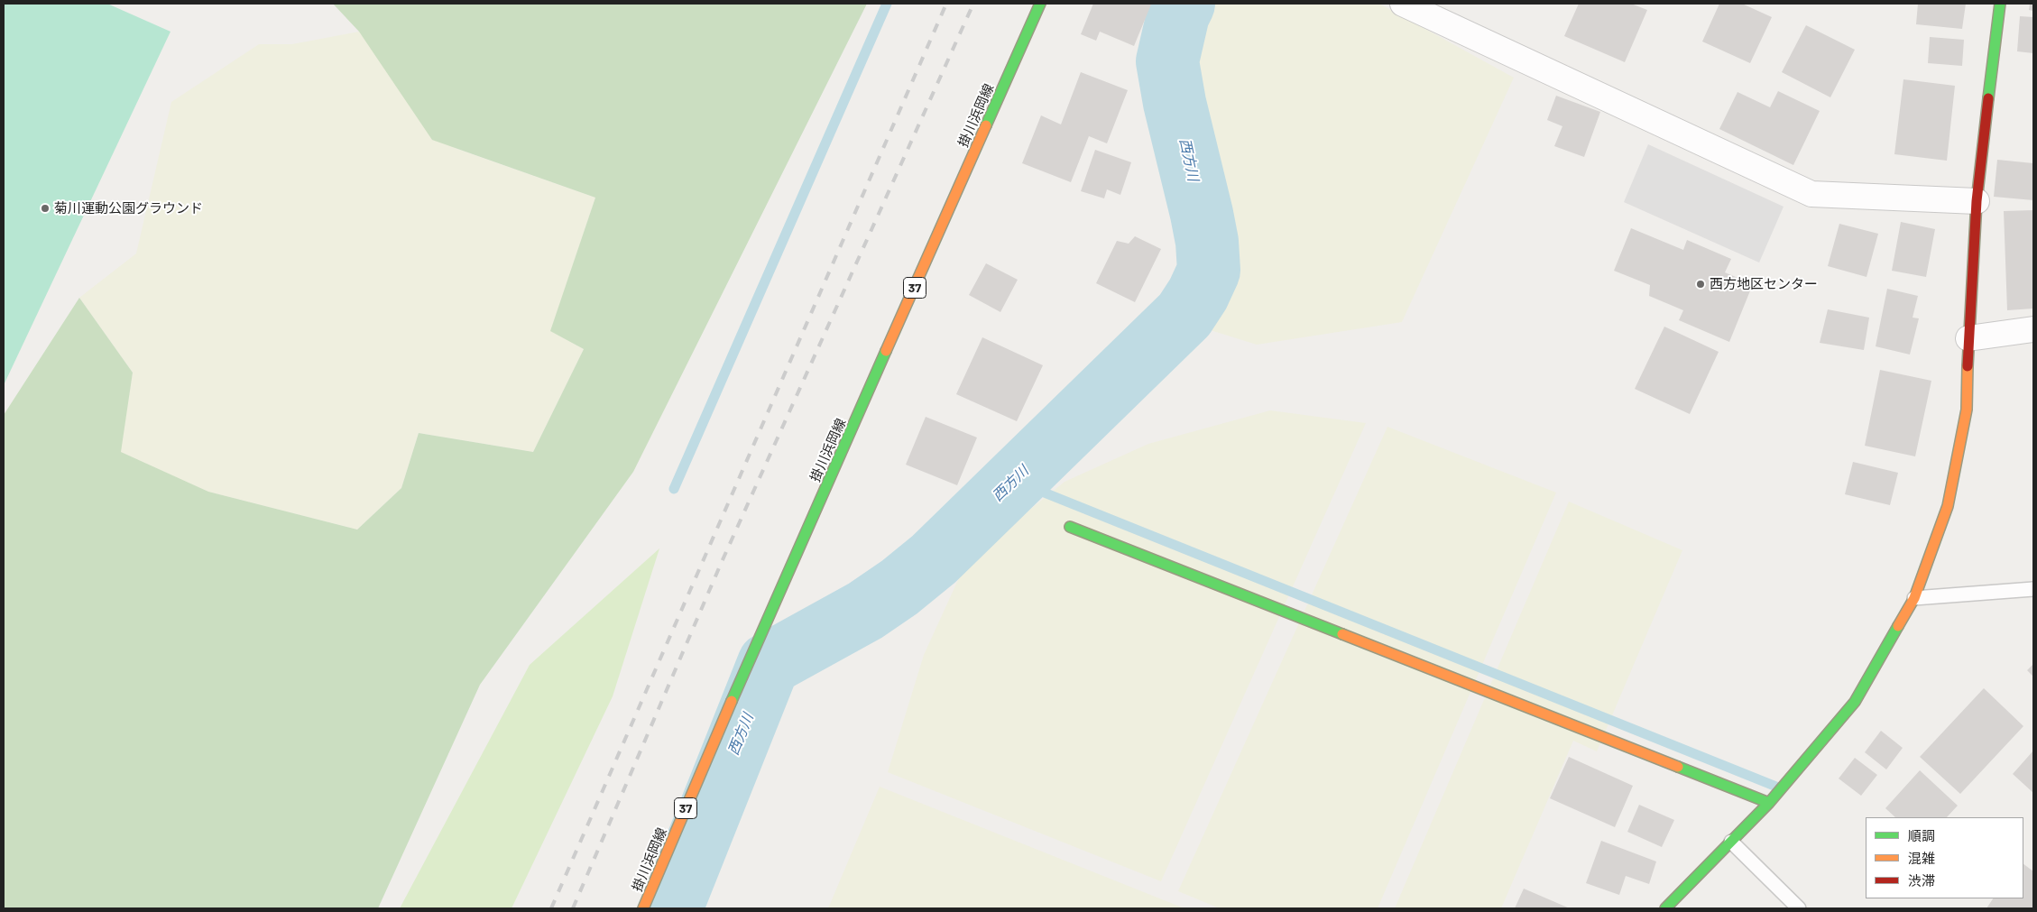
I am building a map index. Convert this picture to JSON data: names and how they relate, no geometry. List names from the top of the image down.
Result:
{
  "streets": {
    "street": ["掛川浜岡線", "37"]
  },
  "water": ["西方川"],
  "places": ["菊川運動公園グラウンド", "西方地区センター"],
  "legend": ["順調", "混雑", "渋滞"]
}
